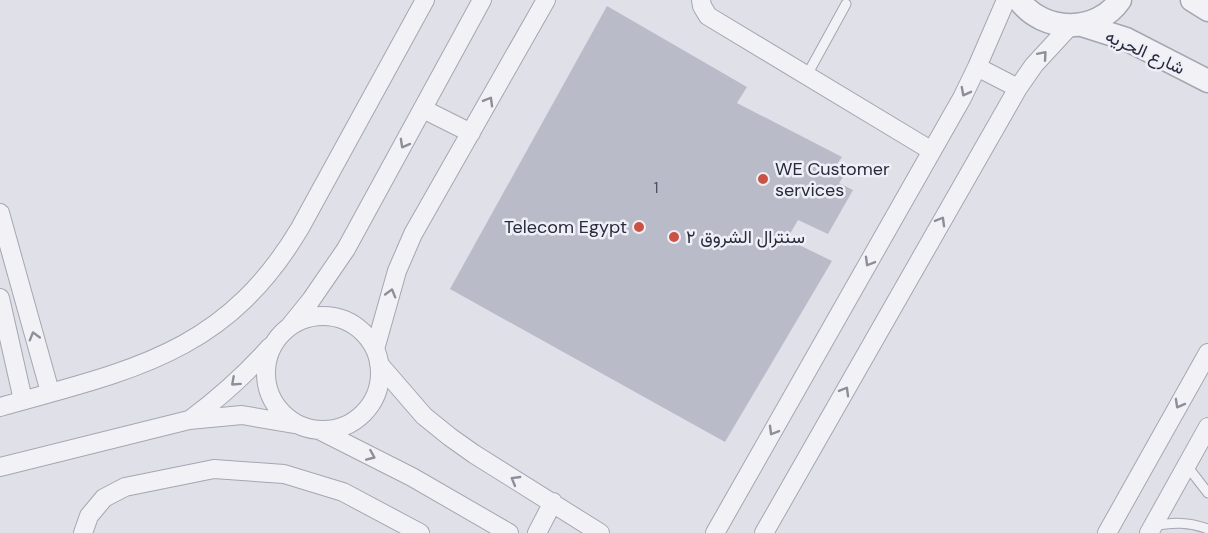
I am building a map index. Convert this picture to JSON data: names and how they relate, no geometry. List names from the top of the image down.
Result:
{
  "streets": {
    "street": ["شارع الحريه"]
  },
  "places": ["WE Customer services", "Telecom Egypt", "سنترال الشروق ٢"],
  "house_numbers": ["1"]
}
